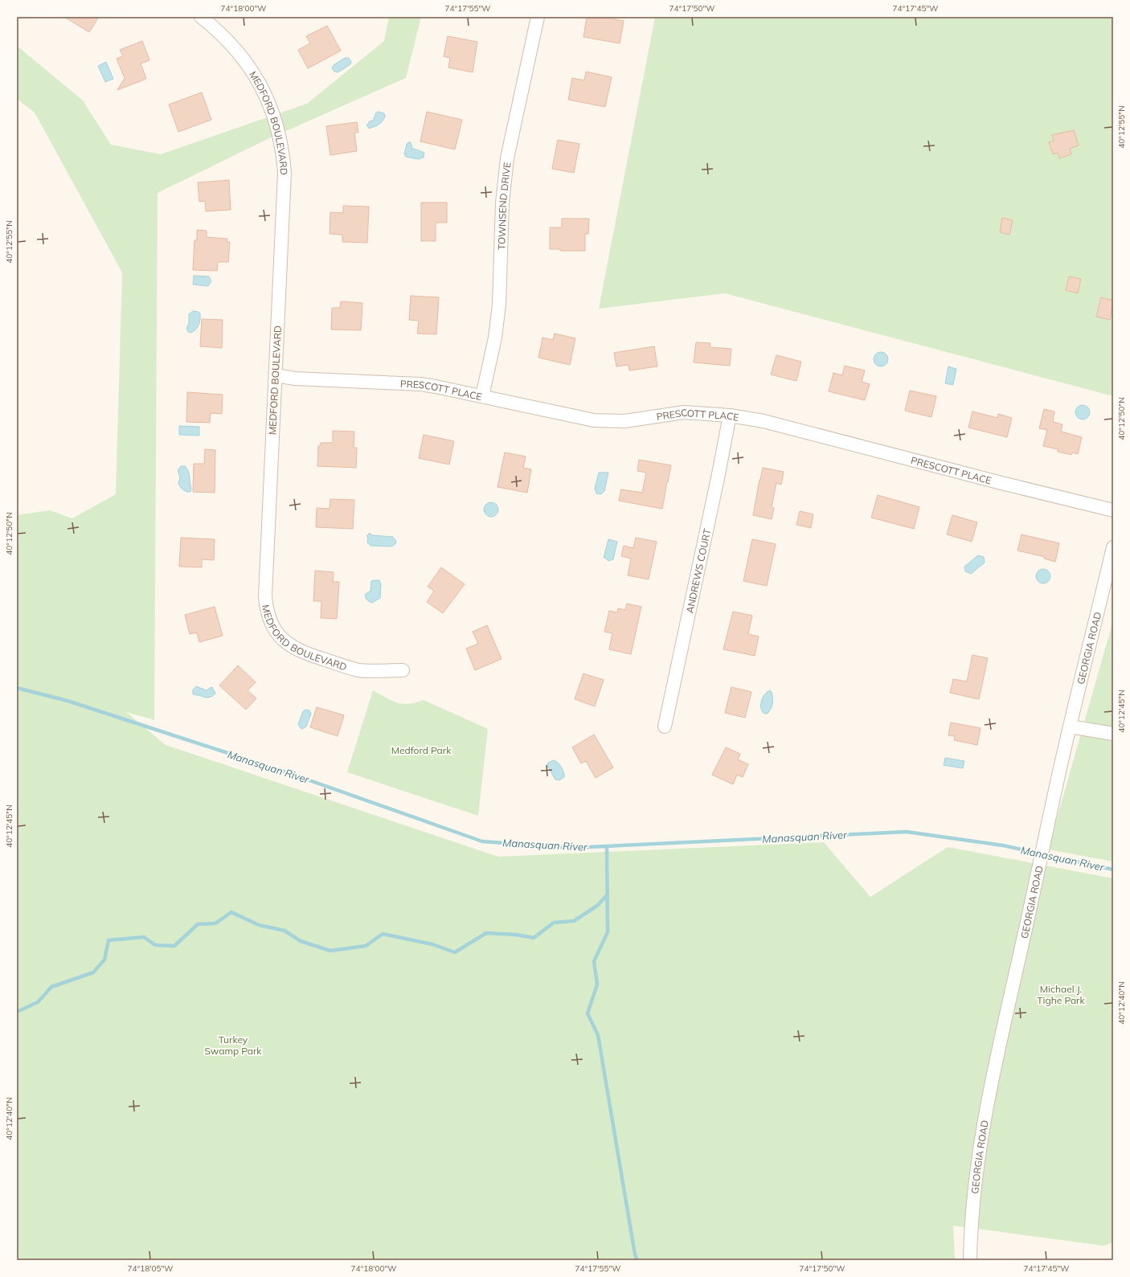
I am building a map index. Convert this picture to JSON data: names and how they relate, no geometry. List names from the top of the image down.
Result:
{
  "streets": {
    "street": [
      "MEDFORD BOULEVARD",
      "TOWNSEND DRIVE",
      "PRESCOTT PLACE",
      "ANDREWS COURT",
      "GEORGIA ROAD"
    ]
  },
  "crossings": [
    ["MEDFORD BOULEVARD", "PRESCOTT PLACE"],
    ["TOWNSEND DRIVE", "PRESCOTT PLACE"],
    ["PRESCOTT PLACE", "ANDREWS COURT"]
  ],
  "water": ["Manasquan River"],
  "parks": ["Medford Park", "Michael J. Tighe Park", "Turkey Swamp Park"],
  "coordinates": [
    "74°18'00\"W",
    "74°17'55\"W",
    "74°17'50\"W",
    "74°17'45\"W",
    "40°12'55\"N",
    "40°12'50\"N",
    "40°12'45\"N",
    "40°12'40\"N",
    "74°18'05\"W"
  ]
}
